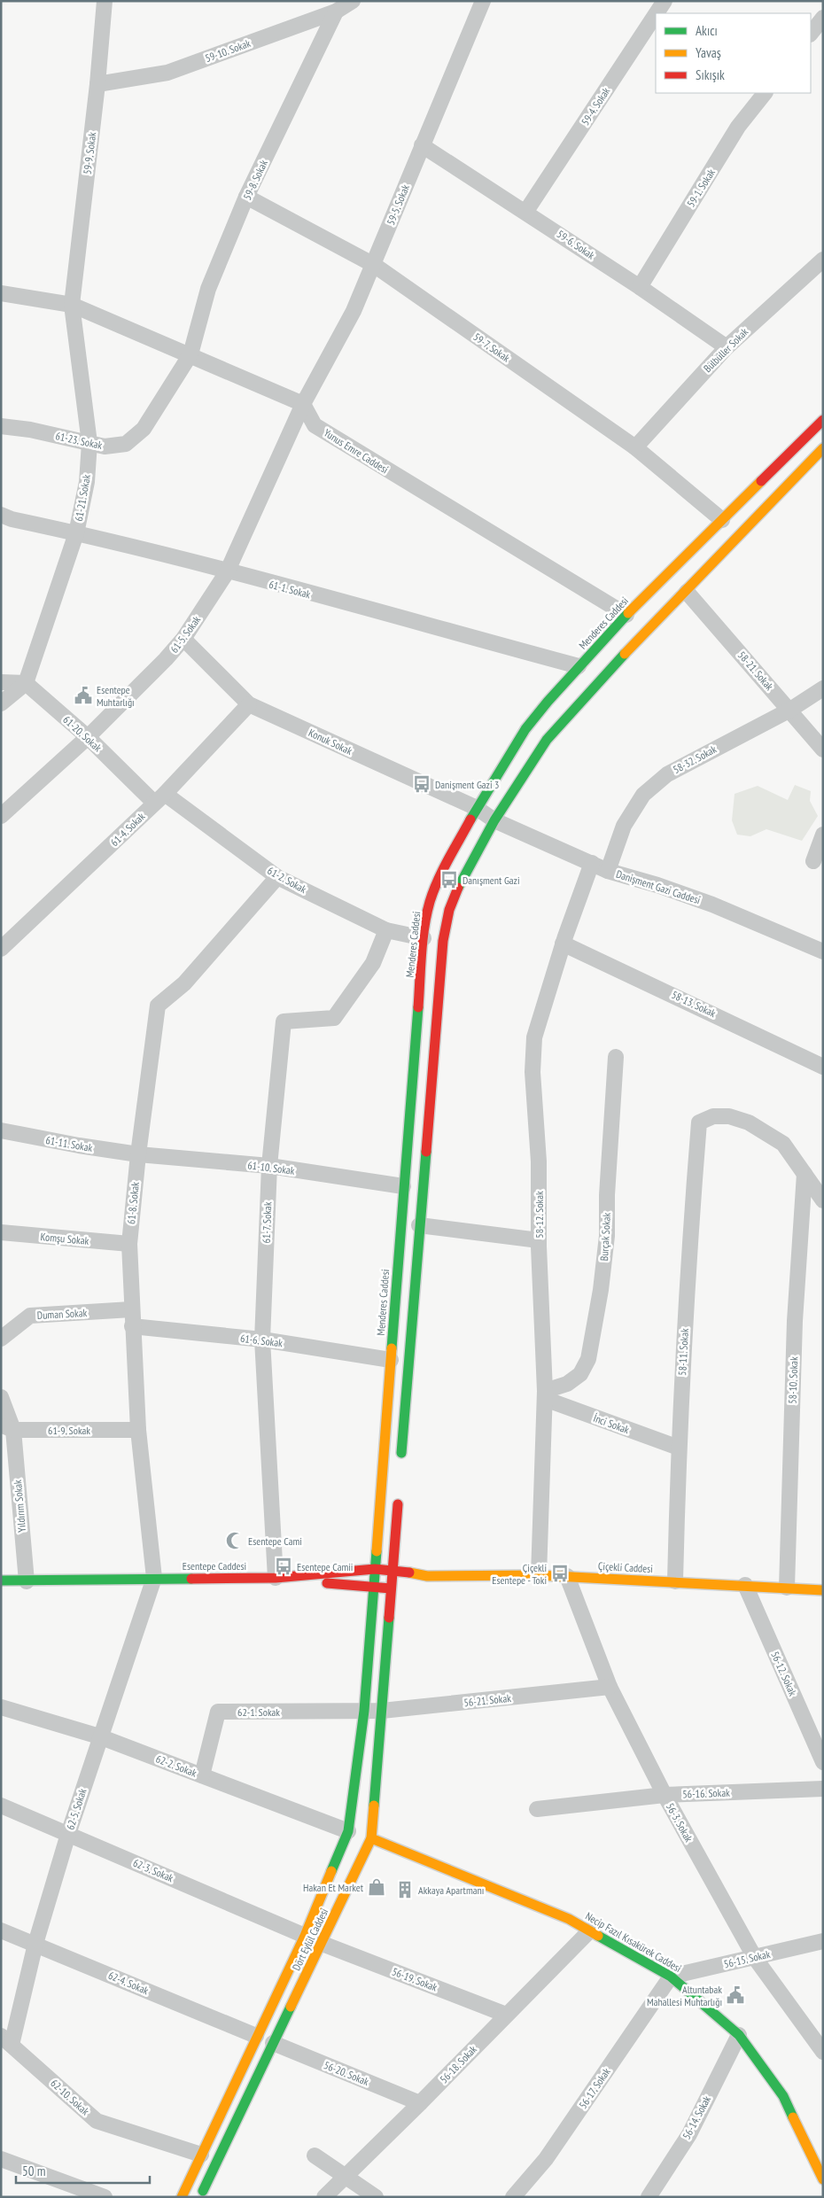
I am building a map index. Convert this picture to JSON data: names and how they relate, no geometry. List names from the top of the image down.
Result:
{
  "streets": {
    "main road": [
      "Menderes Caddesi",
      "Esentepe Caddesi",
      "Çiçekli Caddesi",
      "Dört Eylül Caddesi",
      "Necip Fazıl Kısakürek Caddesi"
    ],
    "street": [
      "59-10. Sokak",
      "59-4. Sokak",
      "59-9. Sokak",
      "59-8. Sokak",
      "59-1. Sokak",
      "59-5. Sokak",
      "59-6. Sokak",
      "59-7. Sokak",
      "Bülbüller Sokak",
      "61-23. Sokak",
      "Yunus Emre Caddesi",
      "61-21. Sokak",
      "61-1. Sokak",
      "61-5. Sokak",
      "58-21. Sokak",
      "61-20. Sokak",
      "Konuk Sokak",
      "58-32. Sokak",
      "61-4. Sokak",
      "61-2. Sokak",
      "Danişment Gazi Caddesi",
      "58-13. Sokak",
      "61-11. Sokak",
      "61-10. Sokak",
      "61-8. Sokak",
      "58-12. Sokak",
      "61-7. Sokak",
      "Burçak Sokak",
      "Komşu Sokak",
      "Duman Sokak",
      "61-6. Sokak",
      "58-11. Sokak",
      "58-10. Sokak",
      "İnci Sokak",
      "61-9. Sokak",
      "Yıldırım Sokak",
      "56-12. Sokak",
      "56-21. Sokak",
      "62-1. Sokak",
      "62-2. Sokak",
      "56-16. Sokak",
      "62-5. Sokak",
      "56-3. Sokak",
      "62-3. Sokak",
      "56-15. Sokak",
      "56-19. Sokak",
      "62-4. Sokak",
      "56-18. Sokak",
      "56-20. Sokak",
      "56-17. Sokak",
      "62-10. Sokak",
      "56-14. Sokak"
    ]
  },
  "crossings": [
    ["59-10. Sokak", "59-9. Sokak"],
    ["59-10. Sokak", "59-8. Sokak"],
    ["59-4. Sokak", "59-6. Sokak"],
    ["59-9. Sokak", "61-21. Sokak"],
    ["59-8. Sokak", "59-7. Sokak"],
    ["59-8. Sokak", "61-23. Sokak"],
    ["59-1. Sokak", "59-6. Sokak"],
    ["59-5. Sokak", "59-6. Sokak"],
    ["59-5. Sokak", "59-7. Sokak"],
    ["59-5. Sokak", "Yunus Emre Caddesi"],
    ["59-5. Sokak", "61-5. Sokak"],
    ["59-6. Sokak", "Bülbüller Sokak"],
    ["59-7. Sokak", "Bülbüller Sokak"],
    ["59-7. Sokak", "Menderes Caddesi"],
    ["61-23. Sokak", "61-21. Sokak"],
    ["Yunus Emre Caddesi", "Menderes Caddesi"],
    ["Yunus Emre Caddesi", "61-5. Sokak"],
    ["61-21. Sokak", "61-1. Sokak"],
    ["61-21. Sokak", "61-20. Sokak"],
    ["61-1. Sokak", "Menderes Caddesi"],
    ["61-1. Sokak", "61-5. Sokak"],
    ["Menderes Caddesi", "Konuk Sokak"],
    ["Menderes Caddesi", "61-2. Sokak"],
    ["Menderes Caddesi", "61-10. Sokak"],
    ["Menderes Caddesi", "61-6. Sokak"],
    ["Menderes Caddesi", "Esentepe Caddesi"],
    ["Menderes Caddesi", "Dört Eylül Caddesi"],
    ["61-5. Sokak", "61-20. Sokak"],
    ["61-5. Sokak", "Konuk Sokak"],
    ["58-21. Sokak", "58-32. Sokak"],
    ["61-20. Sokak", "61-4. Sokak"],
    ["61-20. Sokak", "61-2. Sokak"],
    ["Konuk Sokak", "61-4. Sokak"],
    ["Konuk Sokak", "Danişment Gazi Caddesi"],
    ["58-32. Sokak", "Danişment Gazi Caddesi"],
    ["61-4. Sokak", "61-2. Sokak"],
    ["61-2. Sokak", "61-8. Sokak"],
    ["61-2. Sokak", "61-7. Sokak"],
    ["Danişment Gazi Caddesi", "58-12. Sokak"],
    ["58-13. Sokak", "58-12. Sokak"],
    ["61-11. Sokak", "61-10. Sokak"],
    ["61-11. Sokak", "61-8. Sokak"],
    ["61-10. Sokak", "61-8. Sokak"],
    ["61-10. Sokak", "61-7. Sokak"],
    ["61-8. Sokak", "Komşu Sokak"],
    ["61-8. Sokak", "Duman Sokak"],
    ["61-8. Sokak", "61-6. Sokak"],
    ["61-8. Sokak", "61-9. Sokak"],
    ["61-8. Sokak", "Esentepe Caddesi"],
    ["61-8. Sokak", "62-5. Sokak"],
    ["58-12. Sokak", "Burçak Sokak"],
    ["58-12. Sokak", "İnci Sokak"],
    ["58-12. Sokak", "Çiçekli Caddesi"],
    ["61-7. Sokak", "61-6. Sokak"],
    ["61-7. Sokak", "Esentepe Caddesi"],
    ["Burçak Sokak", "İnci Sokak"],
    ["58-11. Sokak", "58-10. Sokak"],
    ["58-11. Sokak", "İnci Sokak"],
    ["58-11. Sokak", "Çiçekli Caddesi"],
    ["58-10. Sokak", "Çiçekli Caddesi"],
    ["61-9. Sokak", "Yıldırım Sokak"],
    ["Yıldırım Sokak", "Esentepe Caddesi"],
    ["Esentepe Caddesi", "Çiçekli Caddesi"],
    ["Esentepe Caddesi", "62-5. Sokak"],
    ["Esentepe Caddesi", "Dört Eylül Caddesi"],
    ["Çiçekli Caddesi", "56-12. Sokak"],
    ["Çiçekli Caddesi", "56-3. Sokak"],
    ["56-21. Sokak", "62-1. Sokak"],
    ["56-21. Sokak", "56-3. Sokak"],
    ["56-21. Sokak", "Dört Eylül Caddesi"],
    ["62-1. Sokak", "62-2. Sokak"],
    ["62-1. Sokak", "Dört Eylül Caddesi"],
    ["62-2. Sokak", "62-5. Sokak"],
    ["62-2. Sokak", "Dört Eylül Caddesi"],
    ["56-16. Sokak", "56-3. Sokak"],
    ["62-5. Sokak", "62-3. Sokak"],
    ["62-5. Sokak", "62-4. Sokak"],
    ["62-5. Sokak", "62-10. Sokak"],
    ["56-3. Sokak", "56-15. Sokak"],
    ["62-3. Sokak", "Dört Eylül Caddesi"],
    ["Dört Eylül Caddesi", "Necip Fazıl Kısakürek Caddesi"],
    ["Dört Eylül Caddesi", "56-19. Sokak"],
    ["Dört Eylül Caddesi", "62-4. Sokak"],
    ["Dört Eylül Caddesi", "56-20. Sokak"],
    ["Dört Eylül Caddesi", "62-10. Sokak"],
    ["Necip Fazıl Kısakürek Caddesi", "56-15. Sokak"],
    ["Necip Fazıl Kısakürek Caddesi", "56-18. Sokak"],
    ["Necip Fazıl Kısakürek Caddesi", "56-17. Sokak"],
    ["Necip Fazıl Kısakürek Caddesi", "56-14. Sokak"],
    ["56-15. Sokak", "56-17. Sokak"],
    ["56-19. Sokak", "56-18. Sokak"],
    ["56-18. Sokak", "56-20. Sokak"]
  ],
  "places": {
    "public building": ["Esentepe Muhtarlığı", "Altuntabak Mahallesi Muhtarlığı"],
    "bus stop": [
      "Danişment Gazi 3",
      "Danışment Gazi",
      "Esentepe Camii",
      "Çiçekli Esentepe - Toki"
    ],
    "mosque": ["Esentepe Cami"],
    "shop": ["Hakan Et Market"],
    "building": ["Akkaya Apartmanı"]
  },
  "legend": ["Akıcı", "Yavaş", "Sıkışık"],
  "scale_bar": "50 m"
}
